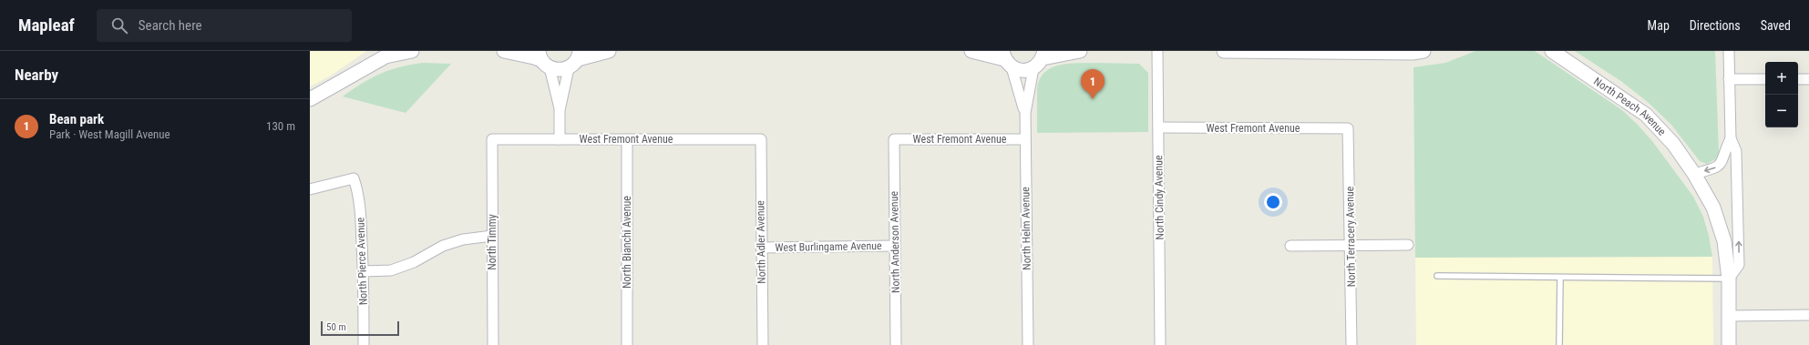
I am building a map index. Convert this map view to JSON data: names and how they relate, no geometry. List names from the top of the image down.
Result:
{
  "streets": {
    "street": [
      "North Peach Avenue",
      "West Fremont Avenue",
      "North Cindy Avenue",
      "North Helm Avenue",
      "North Terracery Avenue",
      "North Timmy",
      "North Bianchi Avenue",
      "North Adler Avenue",
      "North Anderson Avenue",
      "West Burlingame Avenue",
      "North Pierce Avenue"
    ]
  },
  "crossings": [
    ["West Fremont Avenue", "North Cindy Avenue"],
    ["West Fremont Avenue", "North Helm Avenue"],
    ["West Fremont Avenue", "North Terracery Avenue"],
    ["West Fremont Avenue", "North Timmy"],
    ["West Fremont Avenue", "North Bianchi Avenue"],
    ["West Fremont Avenue", "North Adler Avenue"],
    ["West Fremont Avenue", "North Anderson Avenue"],
    ["North Adler Avenue", "West Burlingame Avenue"],
    ["North Anderson Avenue", "West Burlingame Avenue"]
  ],
  "scale_bar": "50 m",
  "page": {
    "header": "Mapleaf",
    "search": "Search here",
    "nav": ["Map", "Directions", "Saved"],
    "heading": "Nearby",
    "map_buttons": ["+", "−"],
    "pins": "1",
    "list": [
      {
        "mark": "1",
        "name": "Bean park",
        "note": "Park · West Magill Avenue",
        "value": "130 m"
      }
    ],
    "scale": "50 m"
  }
}
